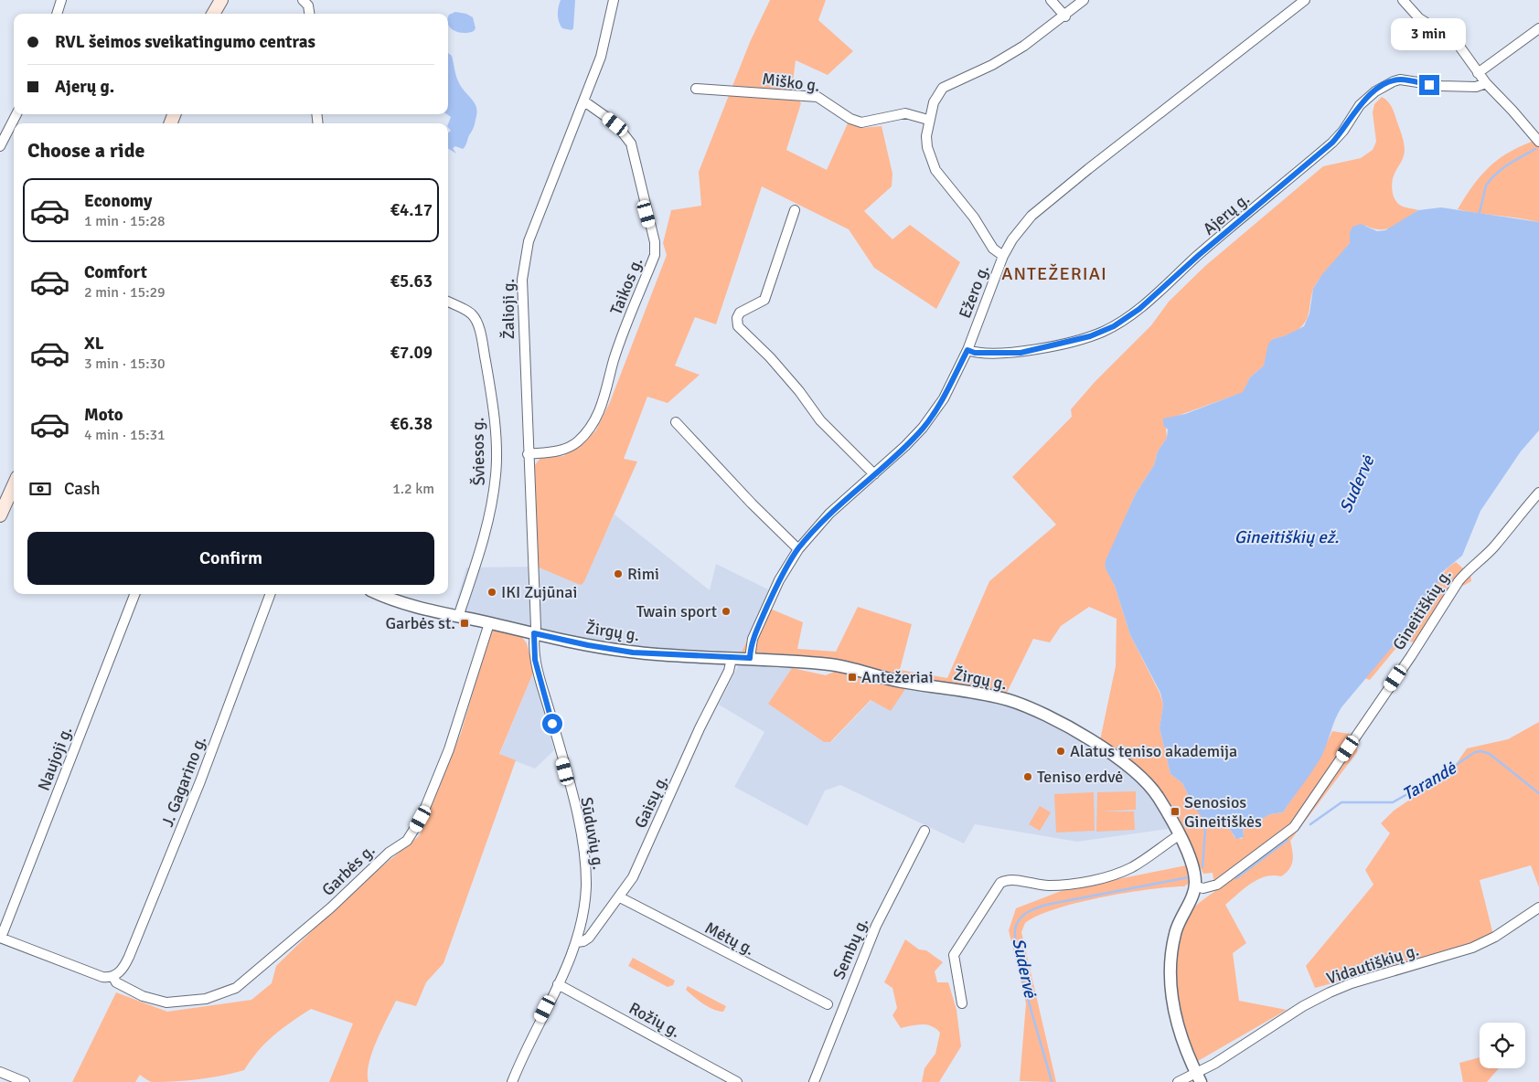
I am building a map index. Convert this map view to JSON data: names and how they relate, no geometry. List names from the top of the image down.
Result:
{
  "streets": {
    "street": [
      "Miško g.",
      "Ajerų g.",
      "Taikos g.",
      "Ežero g.",
      "Žalioji g.",
      "Šviesos g.",
      "Gineitiškių g.",
      "Žirgų g.",
      "Naujoji g.",
      "J. Gagarino g.",
      "Gaisų g.",
      "Sūduvių g.",
      "Garbės g.",
      "Mėtų g.",
      "Sembų g.",
      "Vidautiškių g.",
      "Rožių g."
    ]
  },
  "crossings": [
    ["Ajerų g.", "Ežero g."],
    ["Taikos g.", "Žalioji g."],
    ["Ežero g.", "Žirgų g."],
    ["Žalioji g.", "Žirgų g."],
    ["Žalioji g.", "Sūduvių g."],
    ["Šviesos g.", "Žirgų g."],
    ["Gineitiškių g.", "Žirgų g."],
    ["Žirgų g.", "Gaisų g."],
    ["Žirgų g.", "Sūduvių g."],
    ["Žirgų g.", "Garbės g."],
    ["J. Gagarino g.", "Garbės g."],
    ["Gaisų g.", "Sūduvių g."],
    ["Gaisų g.", "Mėtų g."],
    ["Sūduvių g.", "Rožių g."]
  ],
  "districts": ["ANTEŽERIAI"],
  "water": ["Sudervė", "Gineitiškių ež.", "Tarandė"],
  "places": {
    "other": [
      "Rimi",
      "IKI Zujūnai",
      "Twain sport",
      "Alatus teniso akademija",
      "Teniso erdvė"
    ],
    "transit": ["Garbės st.", "Antežeriai", "Senosios Gineitiškės"]
  },
  "page": {
    "banner": ["RVL šeimos sveikatingumo centras", "Ajerų g."],
    "bubble": "3 min",
    "heading": "Choose a ride",
    "list": [
      {
        "name": "Economy",
        "note": "1 min · 15:28",
        "value": "€4.17"
      },
      {
        "name": "Comfort",
        "note": "2 min · 15:29",
        "value": "€5.63"
      },
      {
        "name": "XL",
        "note": "3 min · 15:30",
        "value": "€7.09"
      },
      {
        "name": "Moto",
        "note": "4 min · 15:31",
        "value": "€6.38"
      }
    ],
    "pay": ["Cash", "1.2 km"],
    "buttons": "Confirm"
  }
}
